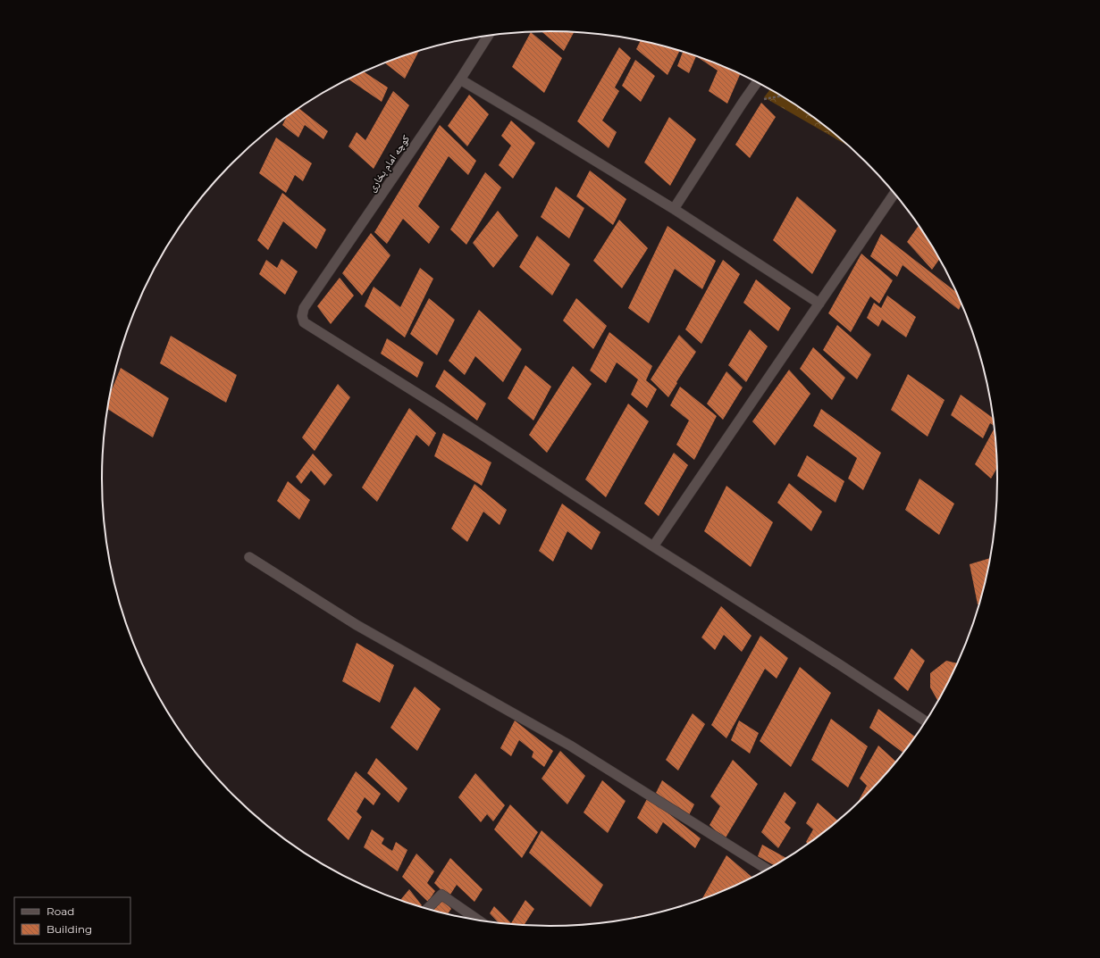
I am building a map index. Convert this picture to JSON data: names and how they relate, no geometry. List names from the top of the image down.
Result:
{
  "streets": {
    "street": ["کوچه امام بخاری"]
  },
  "legend": ["Road", "Building"]
}
